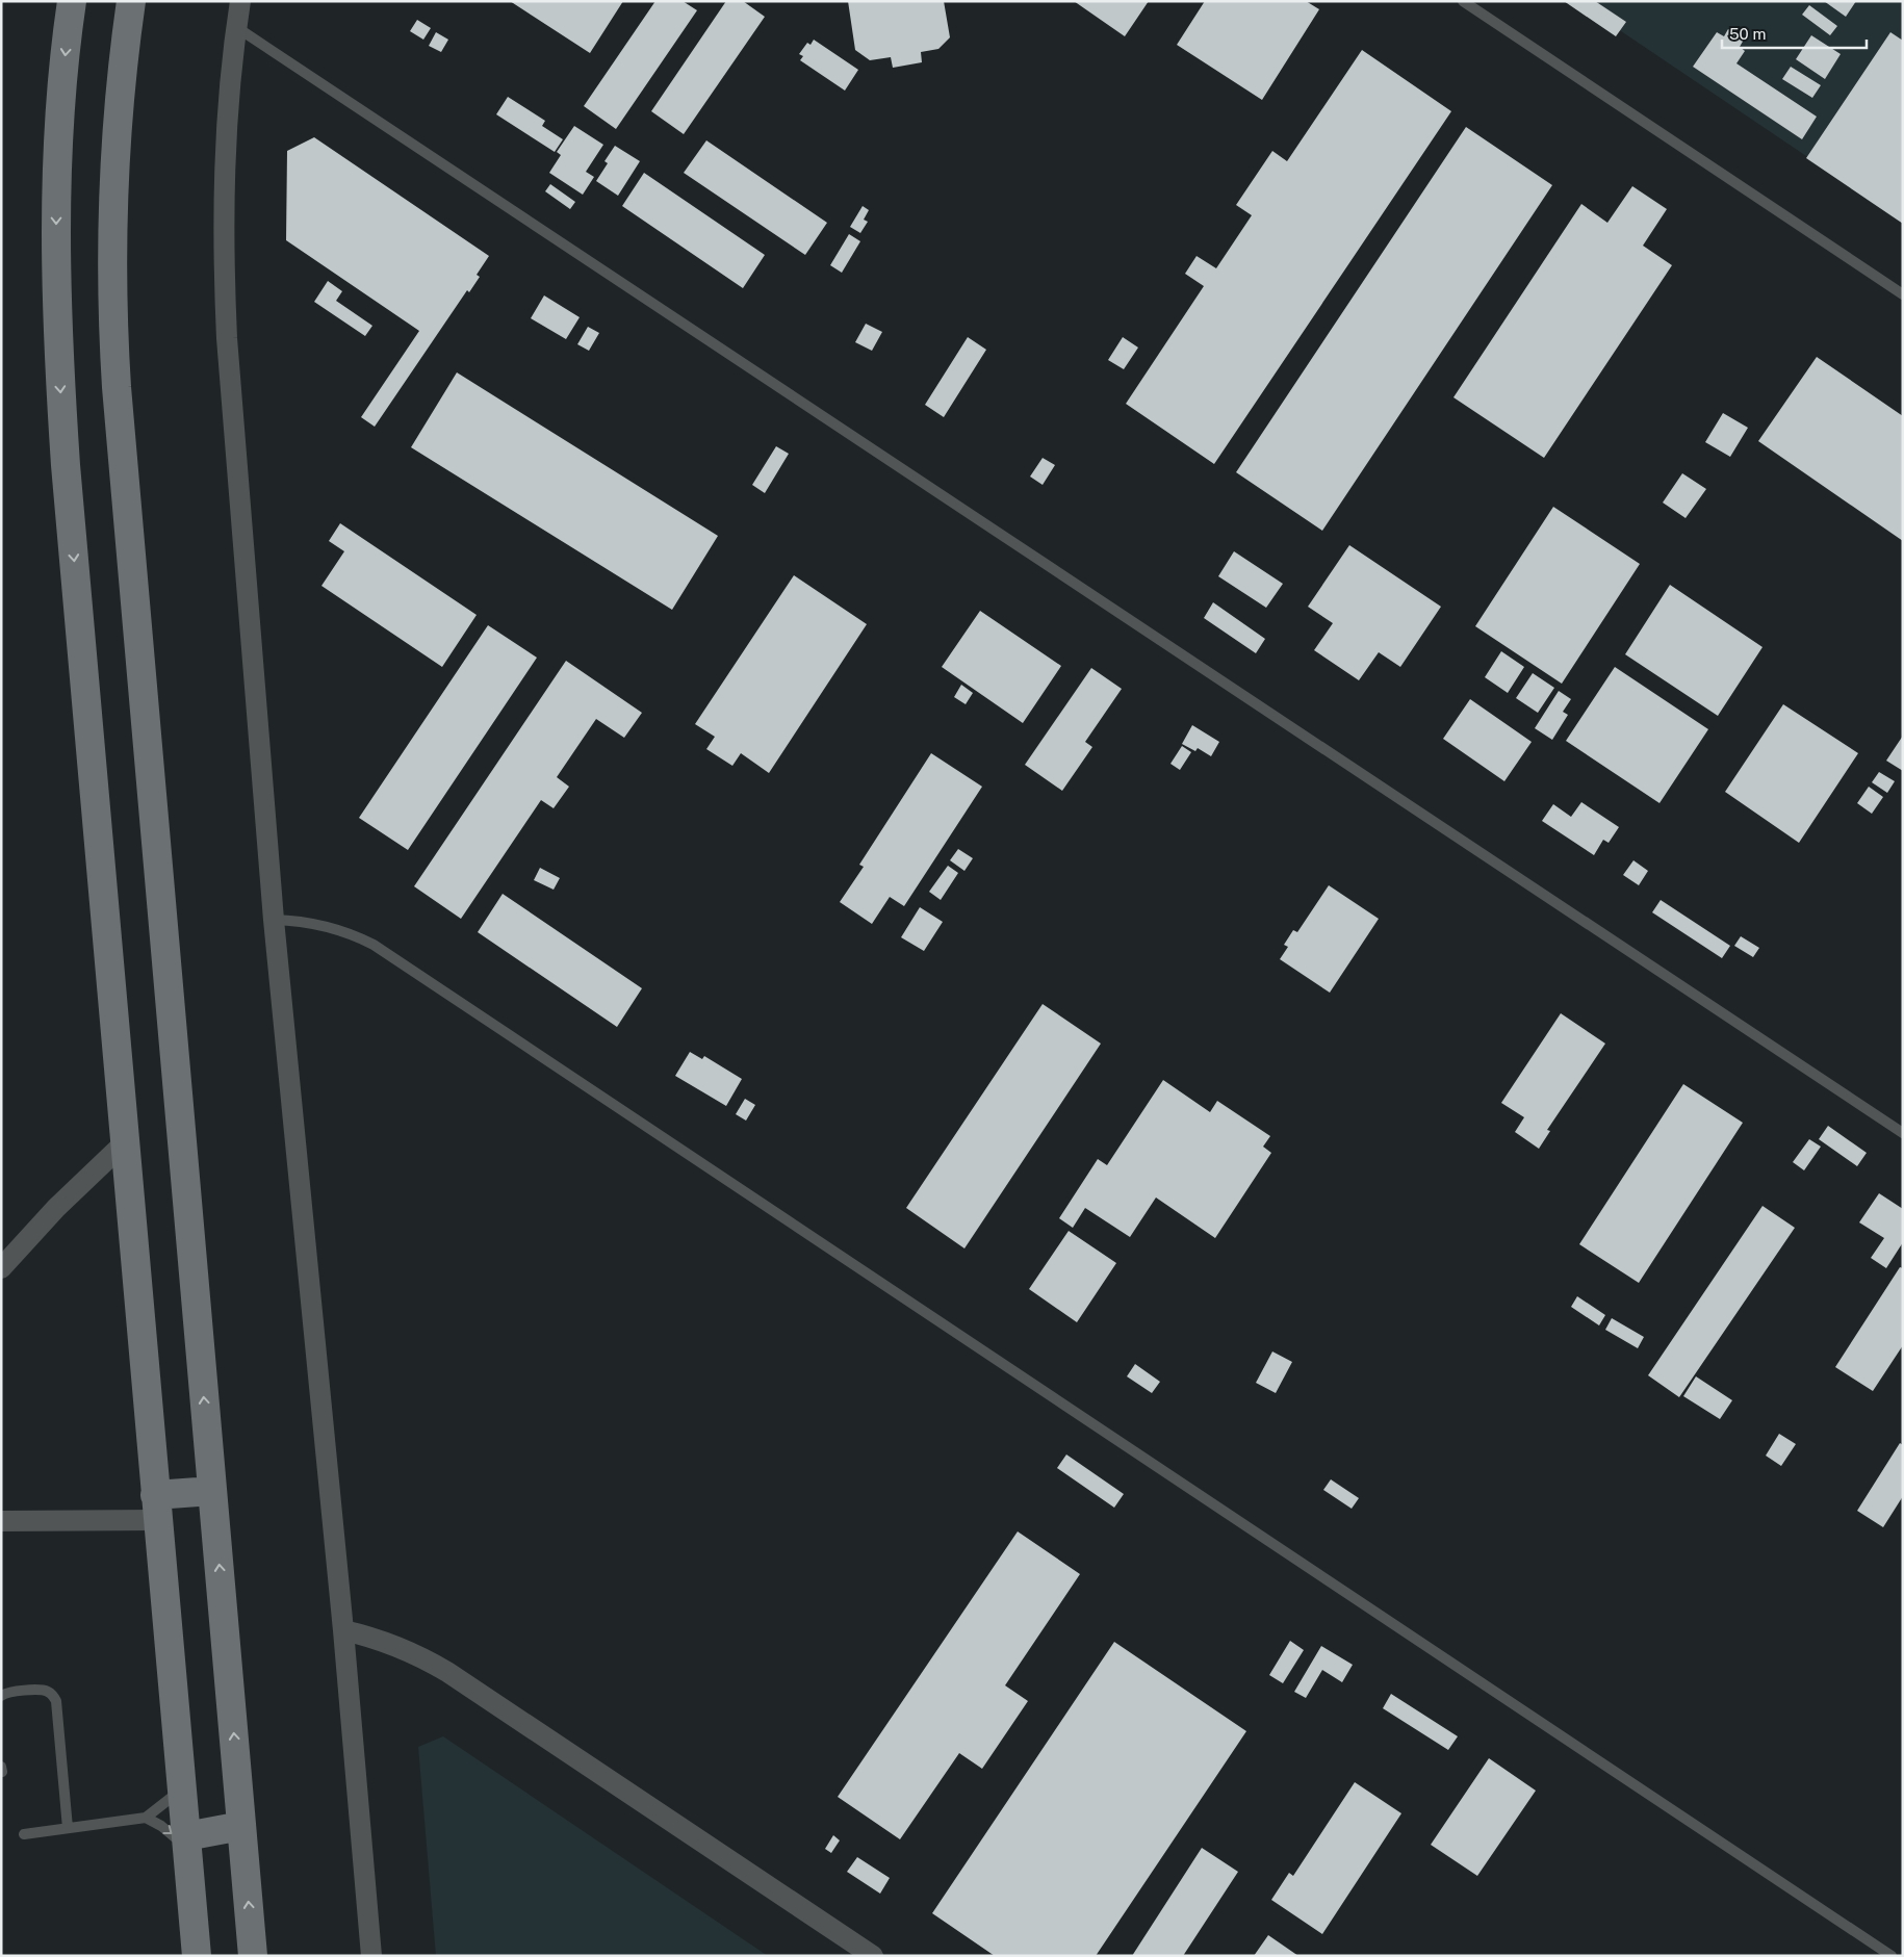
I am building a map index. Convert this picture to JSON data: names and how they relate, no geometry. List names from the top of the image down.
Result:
{
  "scale_bar": "50 m"
}
